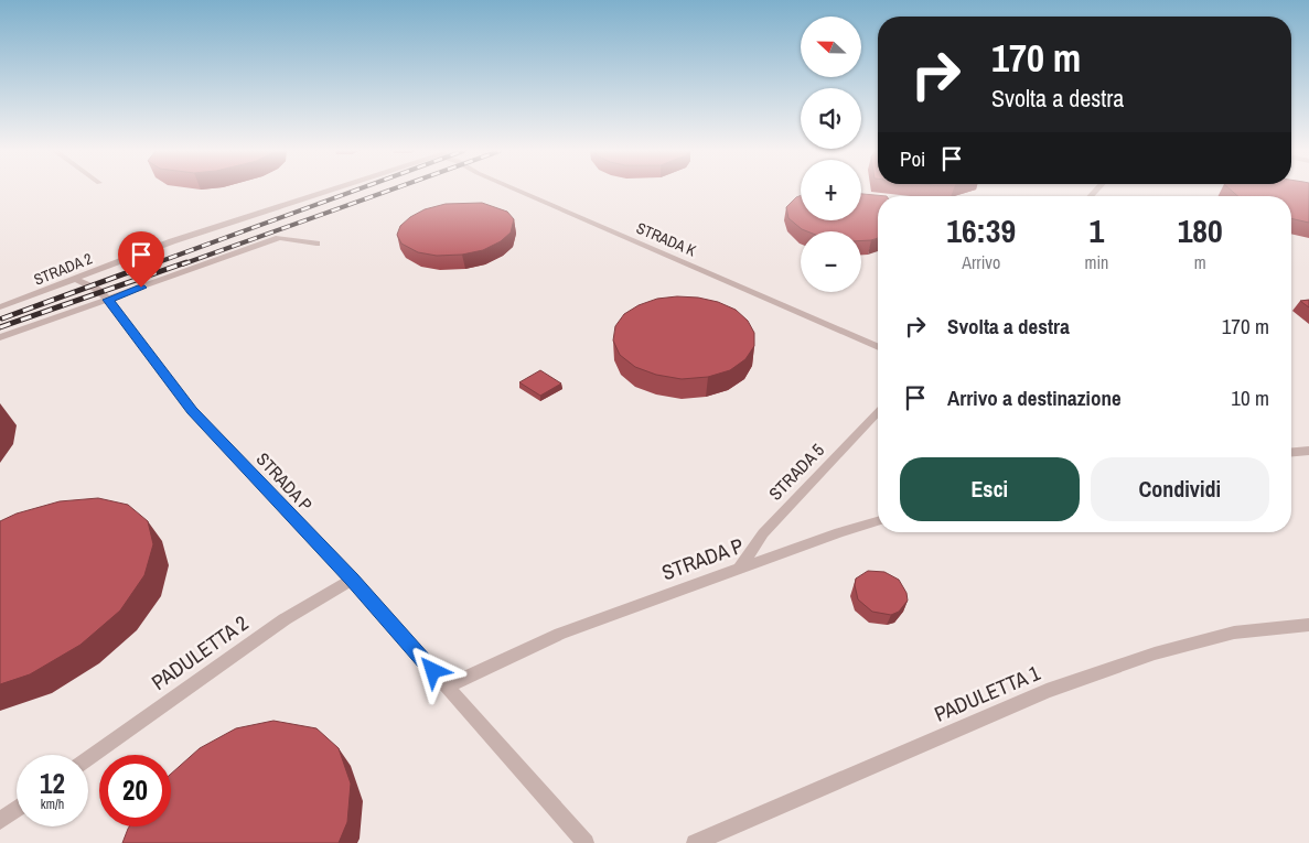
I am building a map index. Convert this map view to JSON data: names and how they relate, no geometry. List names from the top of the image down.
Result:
{
  "streets": {
    "lane": [
      "STRADA K",
      "STRADA 2",
      "STRADA 5",
      "STRADA P",
      "PADULETTA 2",
      "PADULETTA 1"
    ]
  },
  "crossings": [
    ["STRADA 2", "STRADA P"],
    ["STRADA 5", "STRADA P"],
    ["STRADA P", "PADULETTA 2"]
  ],
  "north": "left",
  "page": {
    "map_buttons": ["+", "−"],
    "turn": ["170 m", "Svolta a destra"],
    "then": "Poi",
    "eta": [
      "16:39",
      "Arrivo",
      "1",
      "min",
      "180",
      "m"
    ],
    "list": [
      {
        "name": "Svolta a destra",
        "value": "170 m"
      },
      {
        "name": "Arrivo a destinazione",
        "value": "10 m"
      }
    ],
    "buttons": ["Esci", "Condividi"],
    "speed": "12 km/h",
    "limit": "20"
  }
}
